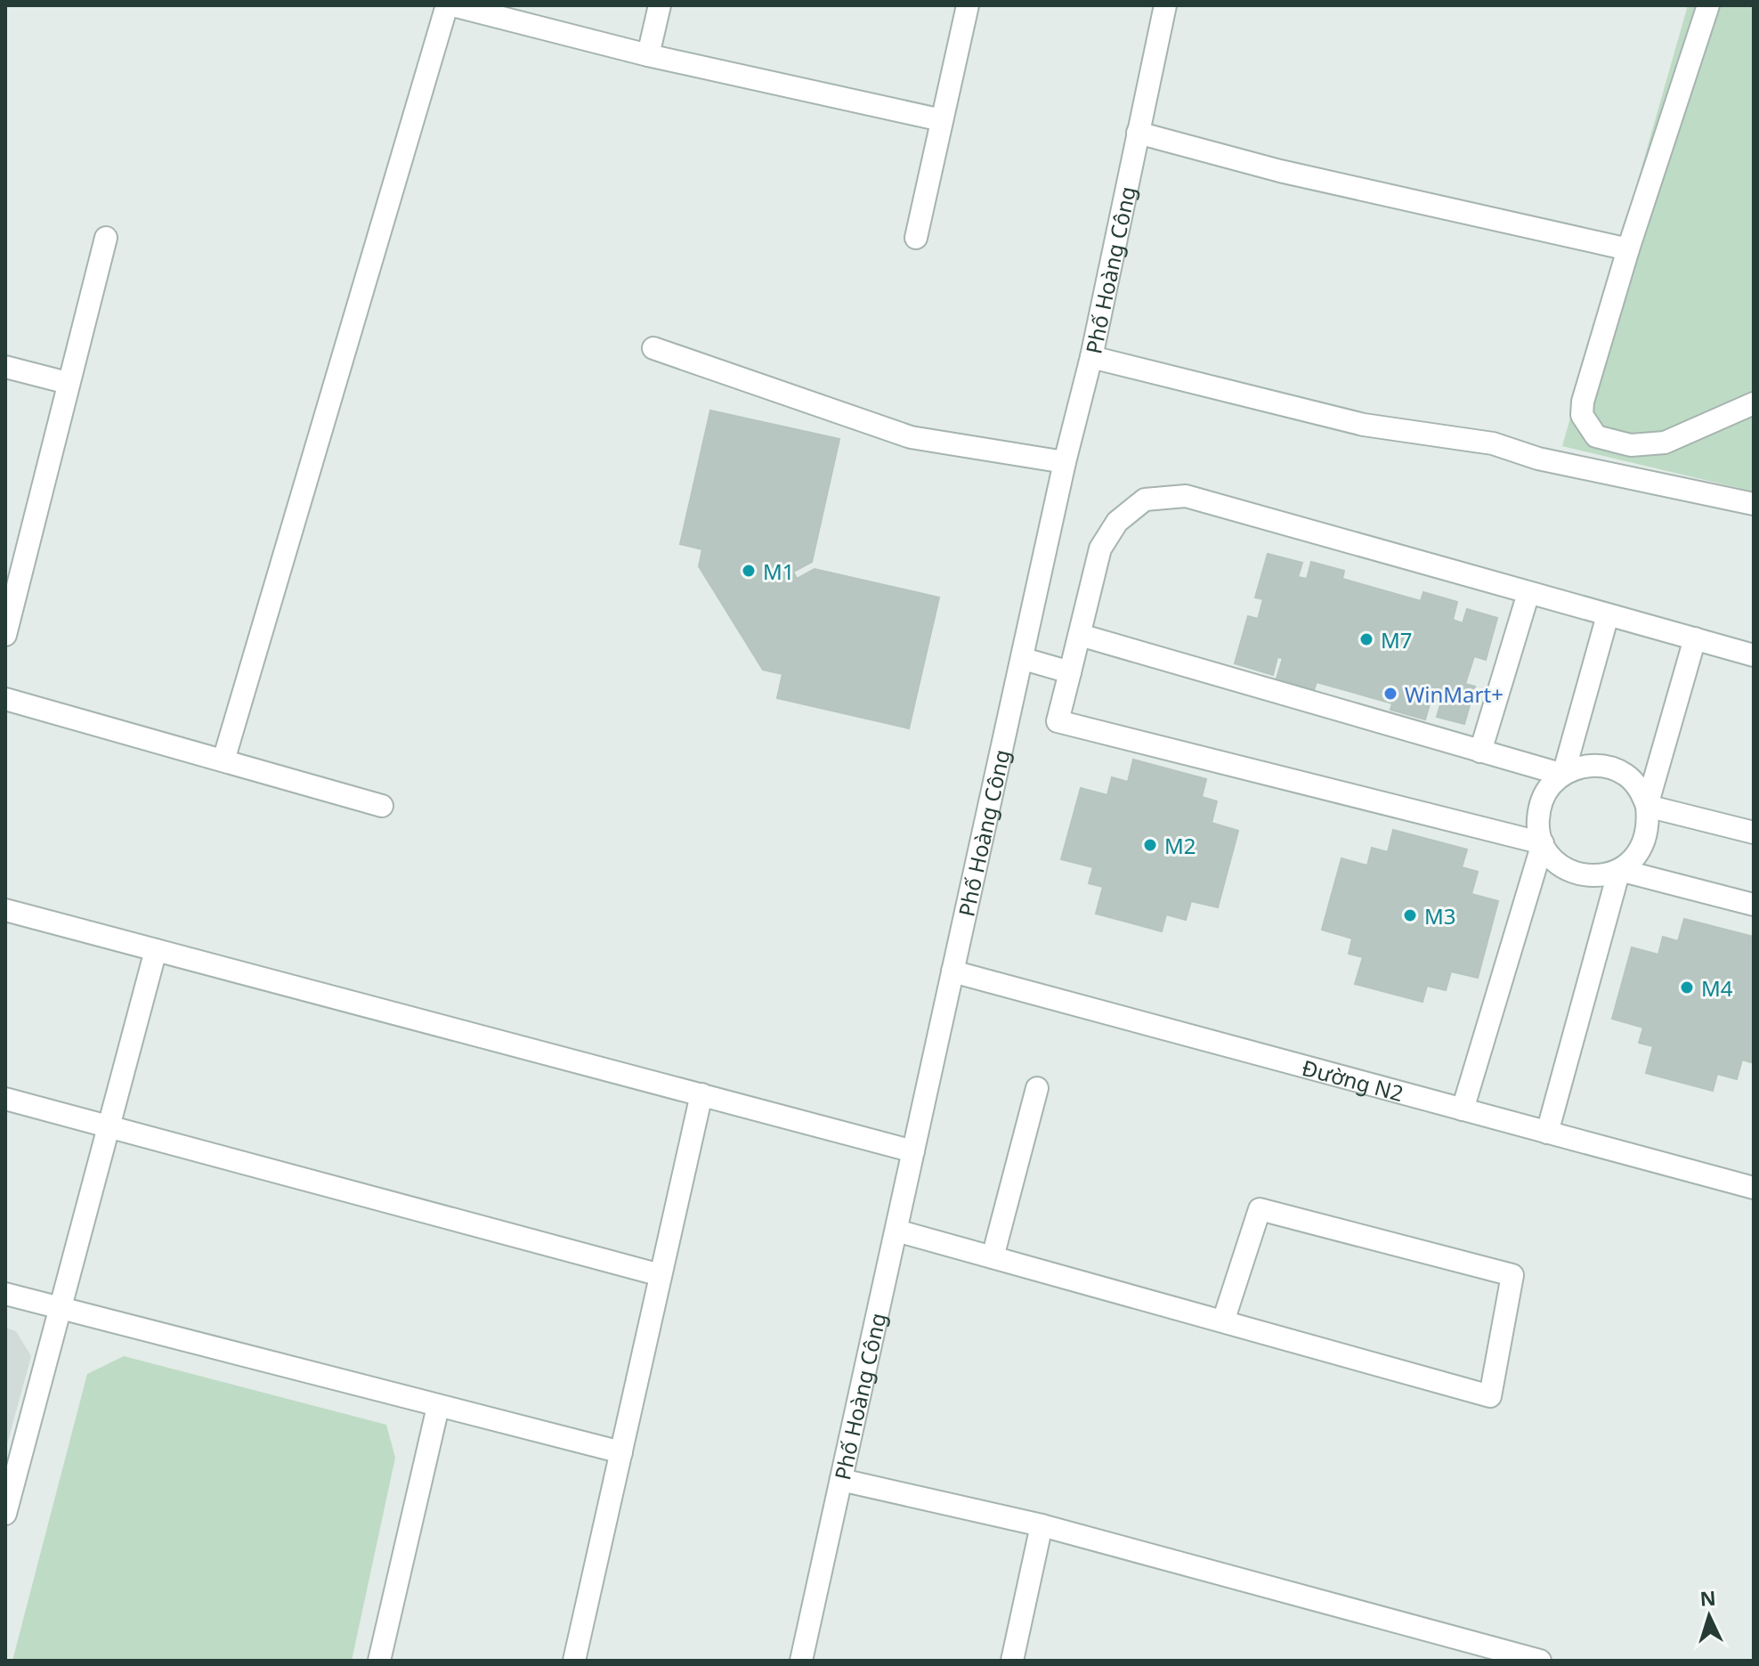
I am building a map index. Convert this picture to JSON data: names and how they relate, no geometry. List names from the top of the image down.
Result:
{
  "streets": {
    "street": ["Phố Hoàng Công", "Đường N2"]
  },
  "crossings": [
    ["Phố Hoàng Công", "Đường N2"]
  ],
  "places": [
    "M1",
    "M7",
    "WinMart+",
    "M2",
    "M3",
    "M4"
  ],
  "north": "top"
}
